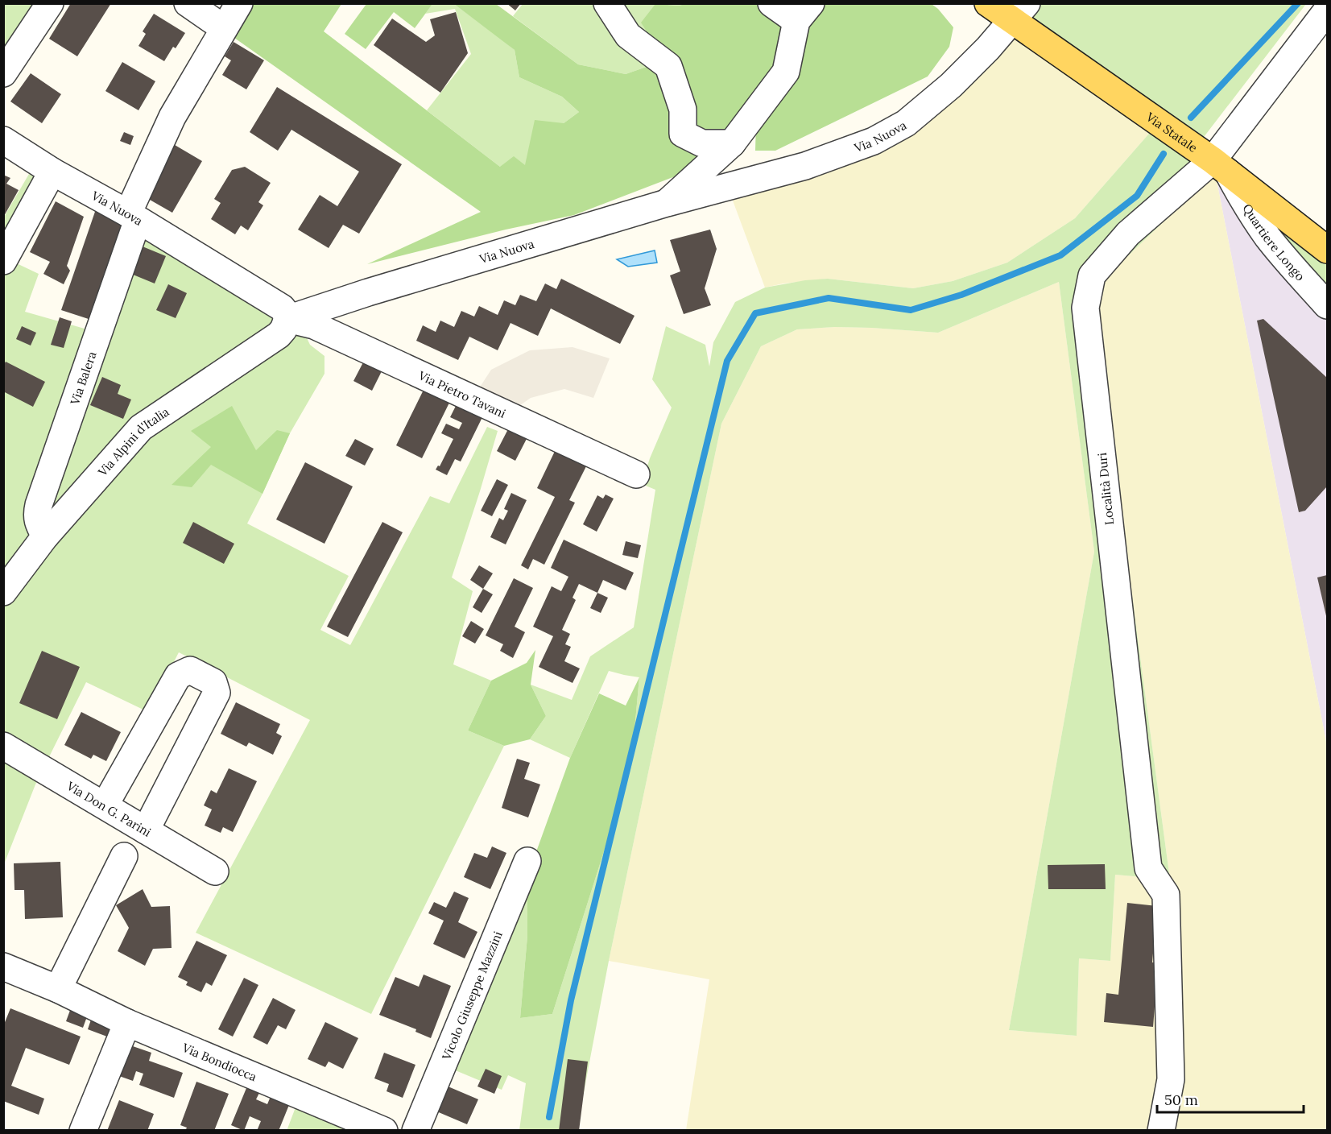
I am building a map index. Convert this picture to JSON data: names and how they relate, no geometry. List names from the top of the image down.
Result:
{
  "streets": {
    "main road": ["Via Statale"],
    "street": [
      "Via Nuova",
      "Quartiere Longo",
      "Via Balera",
      "Via Pietro Tavani",
      "Via Alpini d'Italia",
      "Località Duri",
      "Via Don G. Parini",
      "Vicolo Giuseppe Mazzini",
      "Via Bondiocca"
    ]
  },
  "crossings": [
    ["Via Statale", "Via Nuova"],
    ["Via Statale", "Quartiere Longo"],
    ["Via Statale", "Località Duri"],
    ["Via Nuova", "Via Balera"],
    ["Via Nuova", "Via Pietro Tavani"],
    ["Via Nuova", "Via Alpini d'Italia"],
    ["Quartiere Longo", "Località Duri"],
    ["Via Balera", "Via Alpini d'Italia"],
    ["Via Pietro Tavani", "Via Alpini d'Italia"]
  ],
  "scale_bar": "50 m"
}
